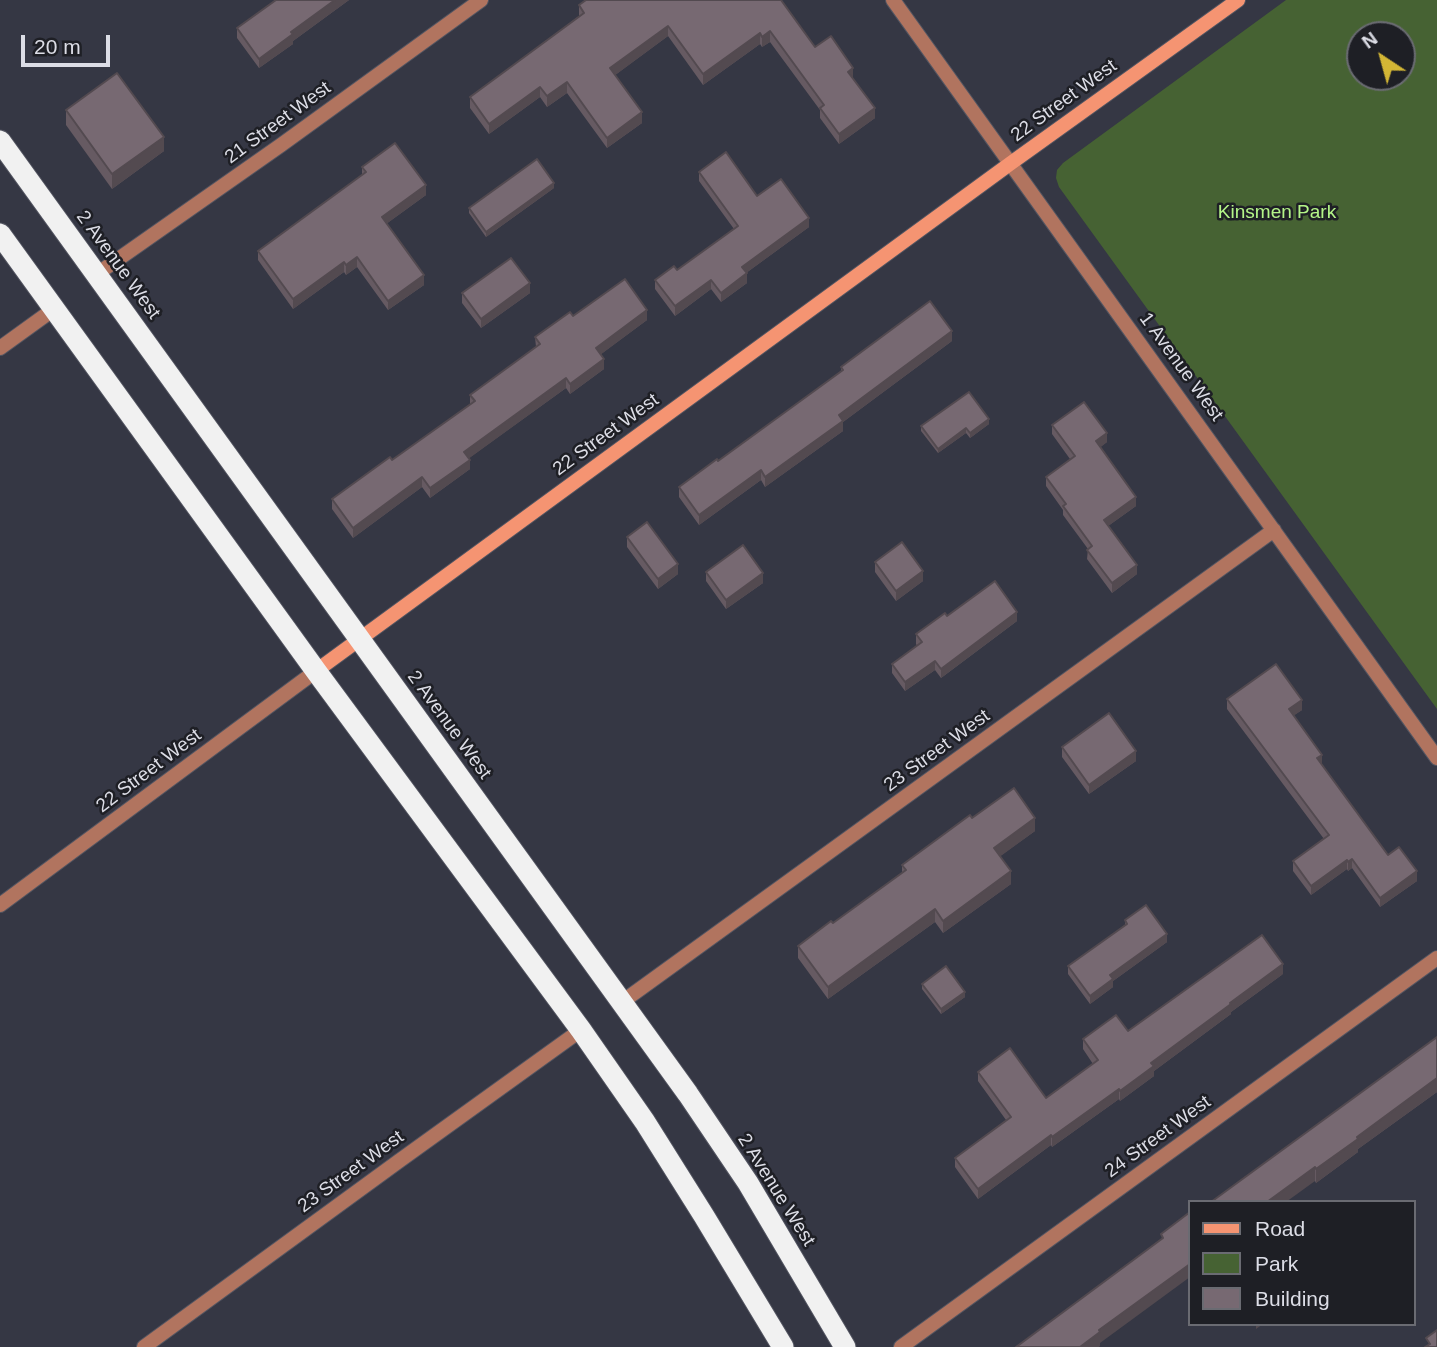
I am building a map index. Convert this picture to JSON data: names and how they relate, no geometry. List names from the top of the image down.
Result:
{
  "streets": {
    "highway": ["2 Avenue West"],
    "street": [
      "22 Street West",
      "21 Street West",
      "1 Avenue West",
      "23 Street West",
      "24 Street West"
    ]
  },
  "crossings": [
    ["22 Street West", "2 Avenue West"],
    ["22 Street West", "1 Avenue West"],
    ["21 Street West", "2 Avenue West"],
    ["2 Avenue West", "23 Street West"],
    ["1 Avenue West", "23 Street West"]
  ],
  "parks": ["Kinsmen Park"],
  "legend": ["Road", "Park", "Building"],
  "scale_bar": "20 m",
  "north": "top left"
}
